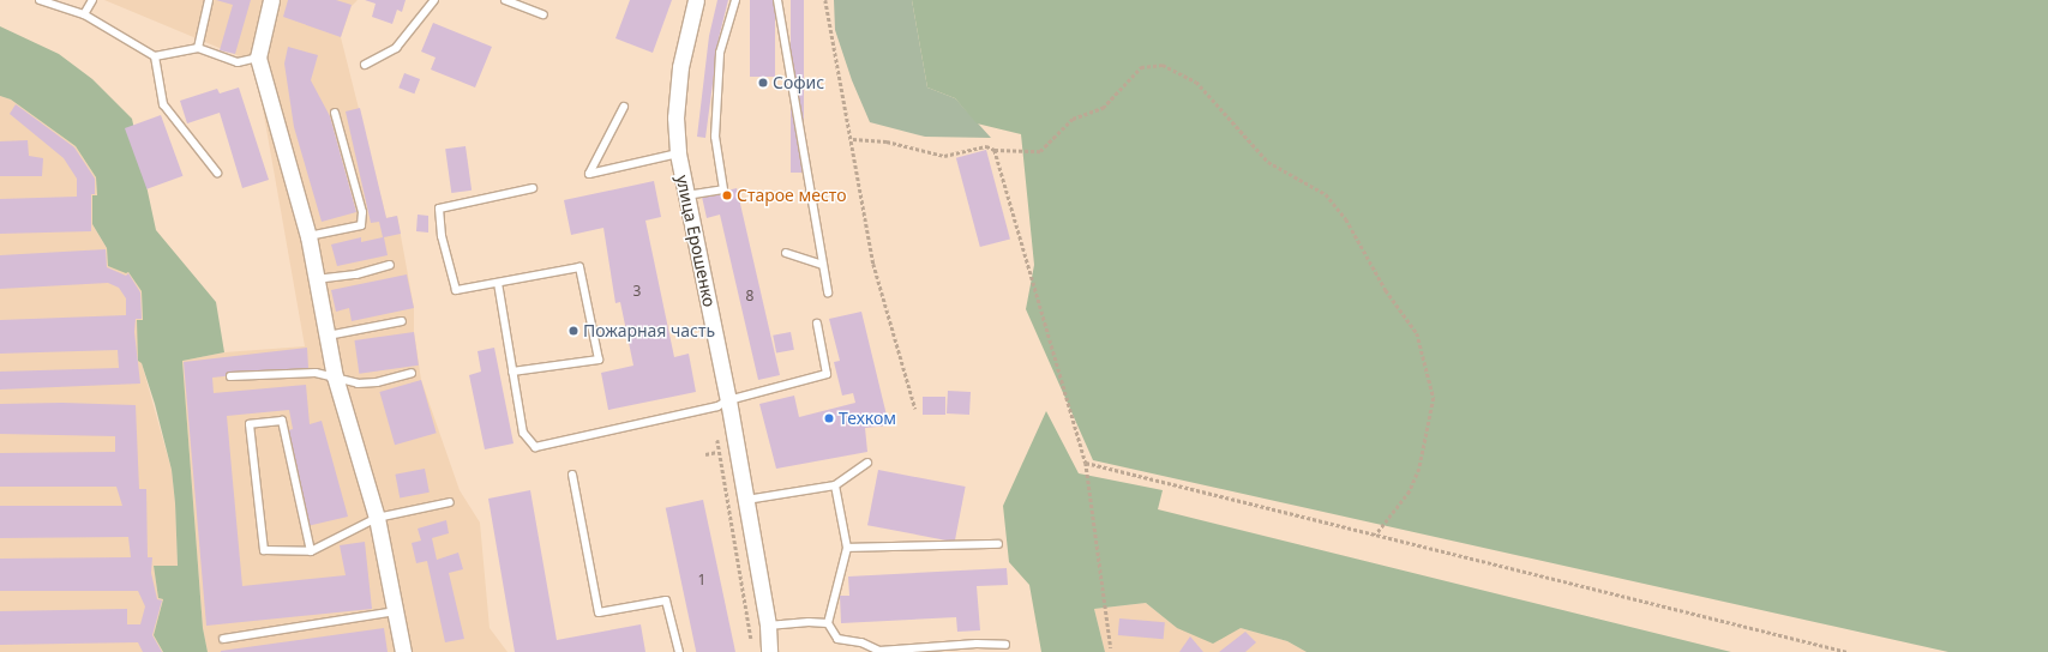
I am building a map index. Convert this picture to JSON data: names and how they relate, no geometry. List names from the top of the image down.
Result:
{
  "streets": {
    "street": ["улица Ерошенко"]
  },
  "places": [
    "Софис",
    "Старое место",
    "Пожарная часть",
    "Техком"
  ],
  "house_numbers": ["3", "8", "1"]
}
